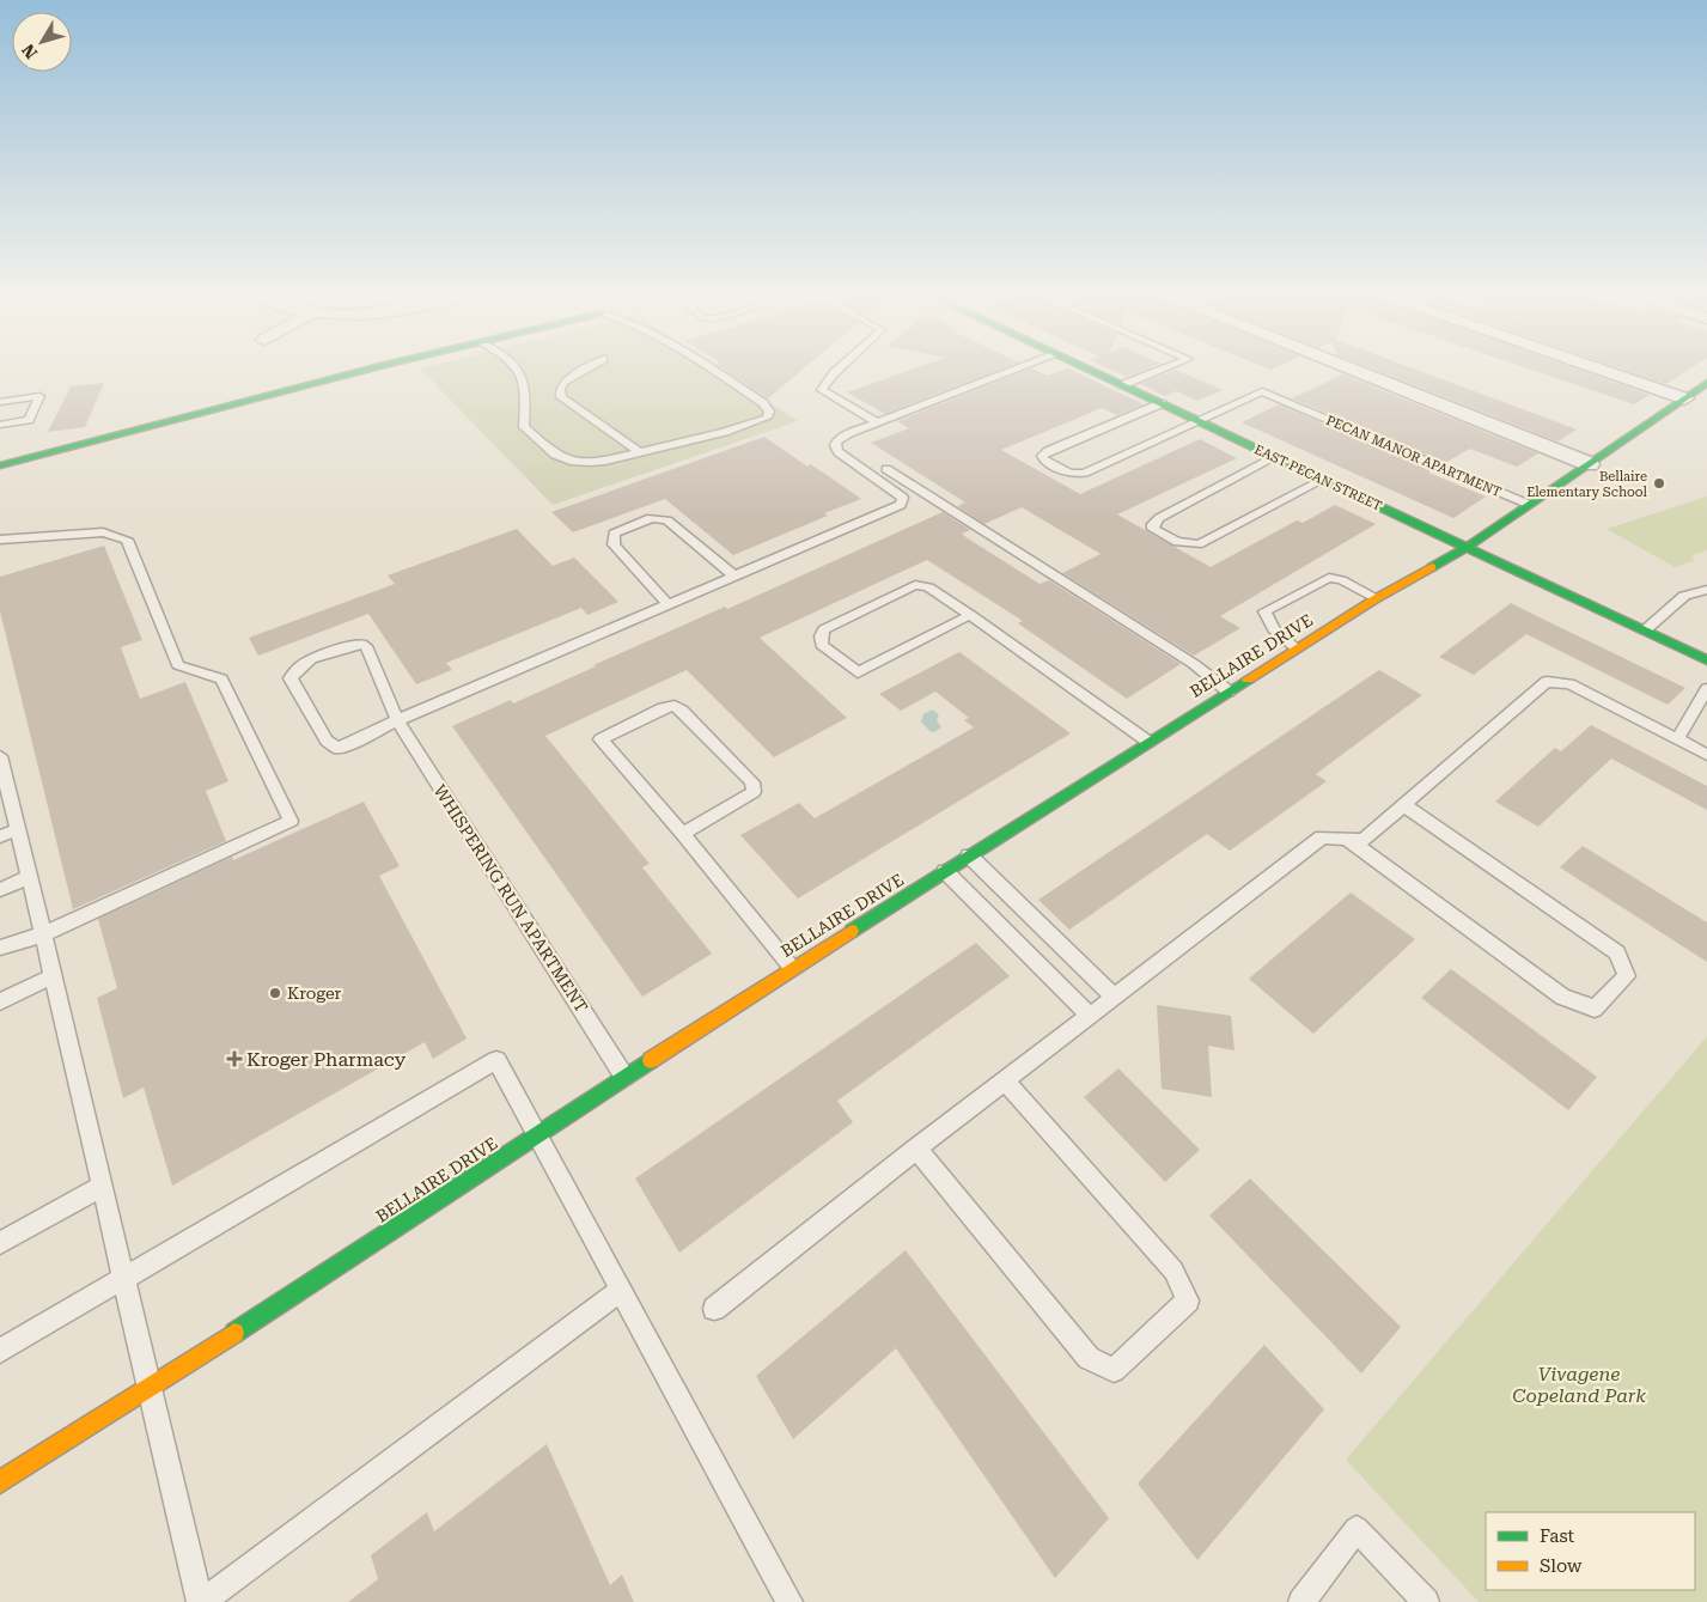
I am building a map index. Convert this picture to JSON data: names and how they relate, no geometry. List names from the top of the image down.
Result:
{
  "streets": {
    "street": ["EAST PECAN STREET", "BELLAIRE DRIVE"],
    "lane": ["PECAN MANOR APARTMENT", "WHISPERING RUN APARTMENT"]
  },
  "crossings": [
    ["PECAN MANOR APARTMENT", "EAST PECAN STREET"],
    ["PECAN MANOR APARTMENT", "BELLAIRE DRIVE"],
    ["EAST PECAN STREET", "BELLAIRE DRIVE"],
    ["BELLAIRE DRIVE", "WHISPERING RUN APARTMENT"]
  ],
  "parks": ["Vivagene Copeland Park"],
  "places": {
    "other": ["Bellaire Elementary School", "Kroger"],
    "health": ["Kroger Pharmacy"]
  },
  "legend": ["Fast", "Slow"],
  "north": "bottom left"
}
